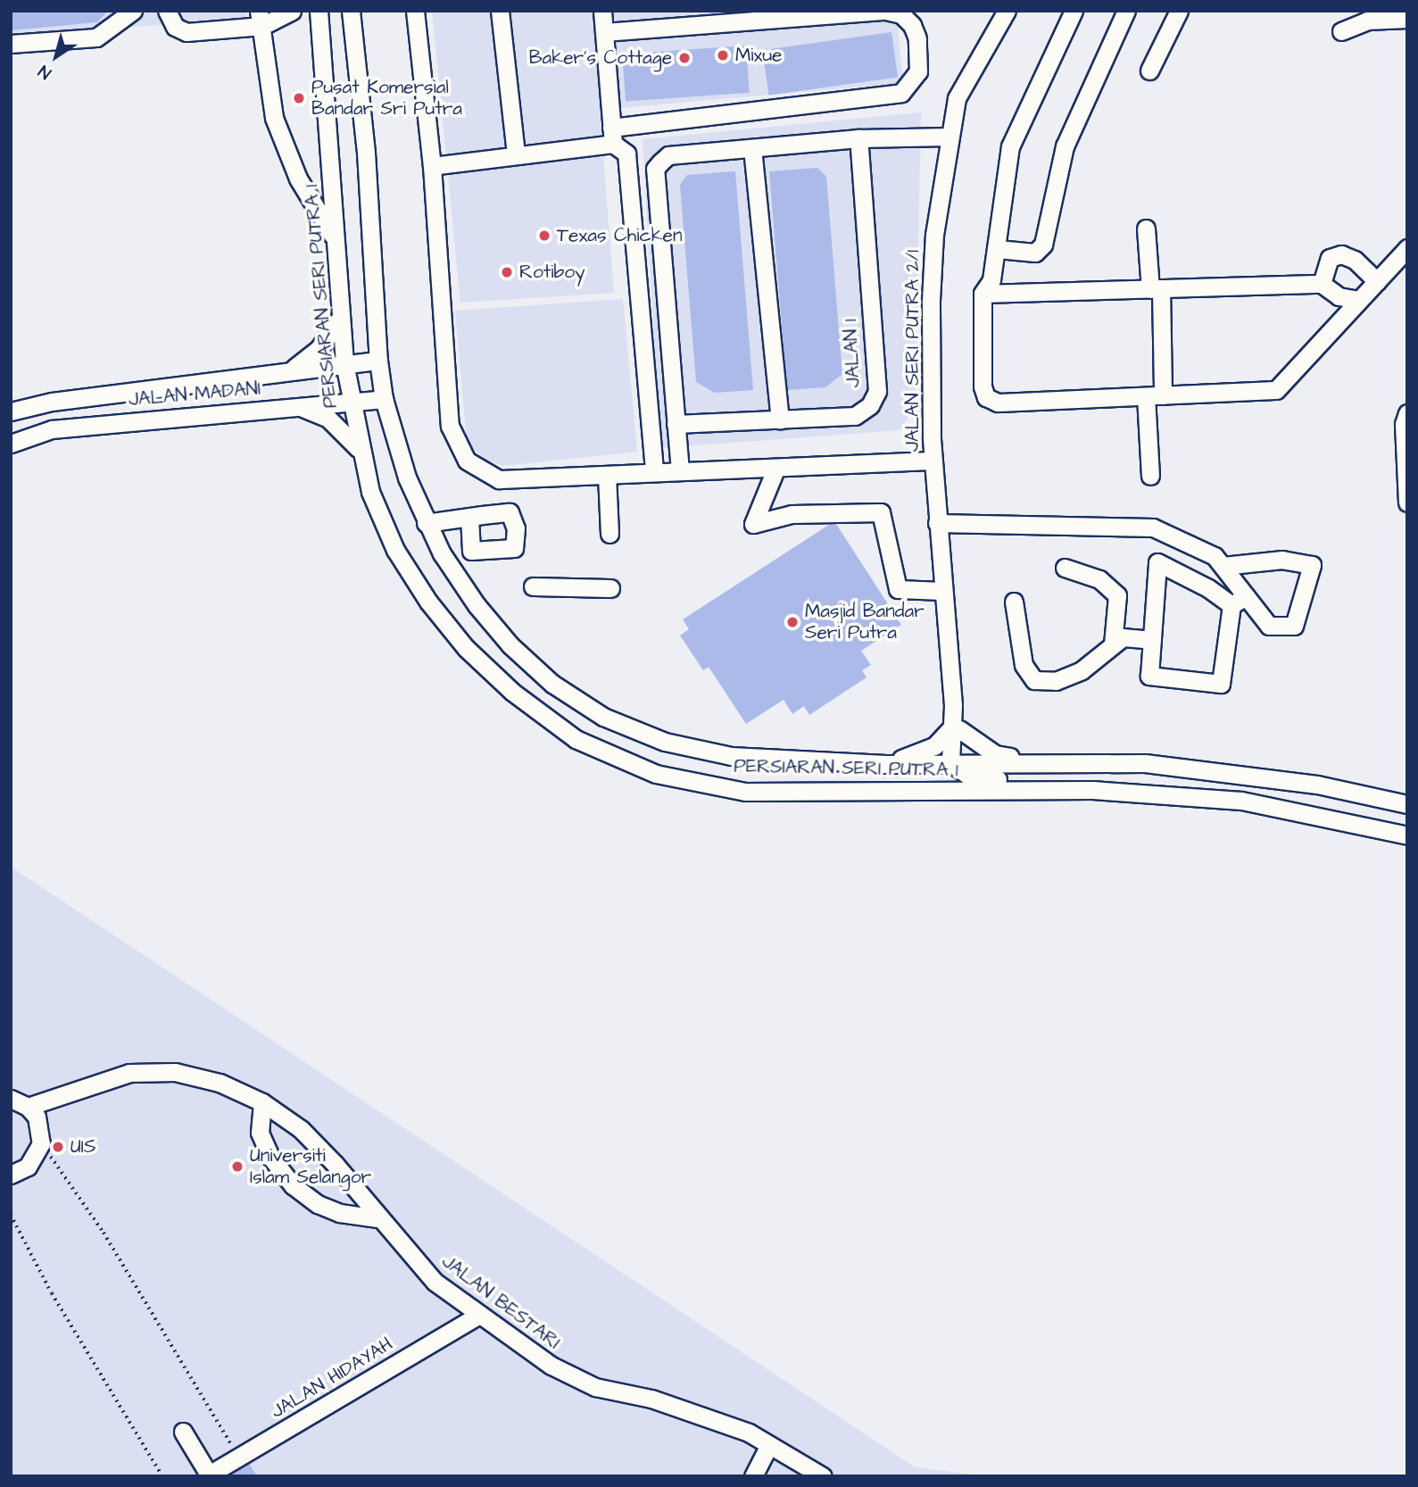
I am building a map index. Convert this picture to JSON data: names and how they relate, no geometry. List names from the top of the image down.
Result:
{
  "streets": {
    "street": [
      "PERSIARAN SERI PUTRA 1",
      "JALAN SERI PUTRA 2/1",
      "JALAN 1",
      "JALAN MADANI",
      "JALAN BESTARI",
      "JALAN HIDAYAH"
    ]
  },
  "crossings": [
    ["PERSIARAN SERI PUTRA 1", "JALAN SERI PUTRA 2/1"],
    ["PERSIARAN SERI PUTRA 1", "JALAN MADANI"],
    ["JALAN BESTARI", "JALAN HIDAYAH"]
  ],
  "places": [
    "Mixue",
    "Baker's Cottage",
    "Pusat Komersial Bandar Sri Putra",
    "Texas Chicken",
    "Rotiboy",
    "Masjid Bandar Seri Putra",
    "UIS",
    "Universiti Islam Selangor"
  ],
  "north": "bottom left"
}
